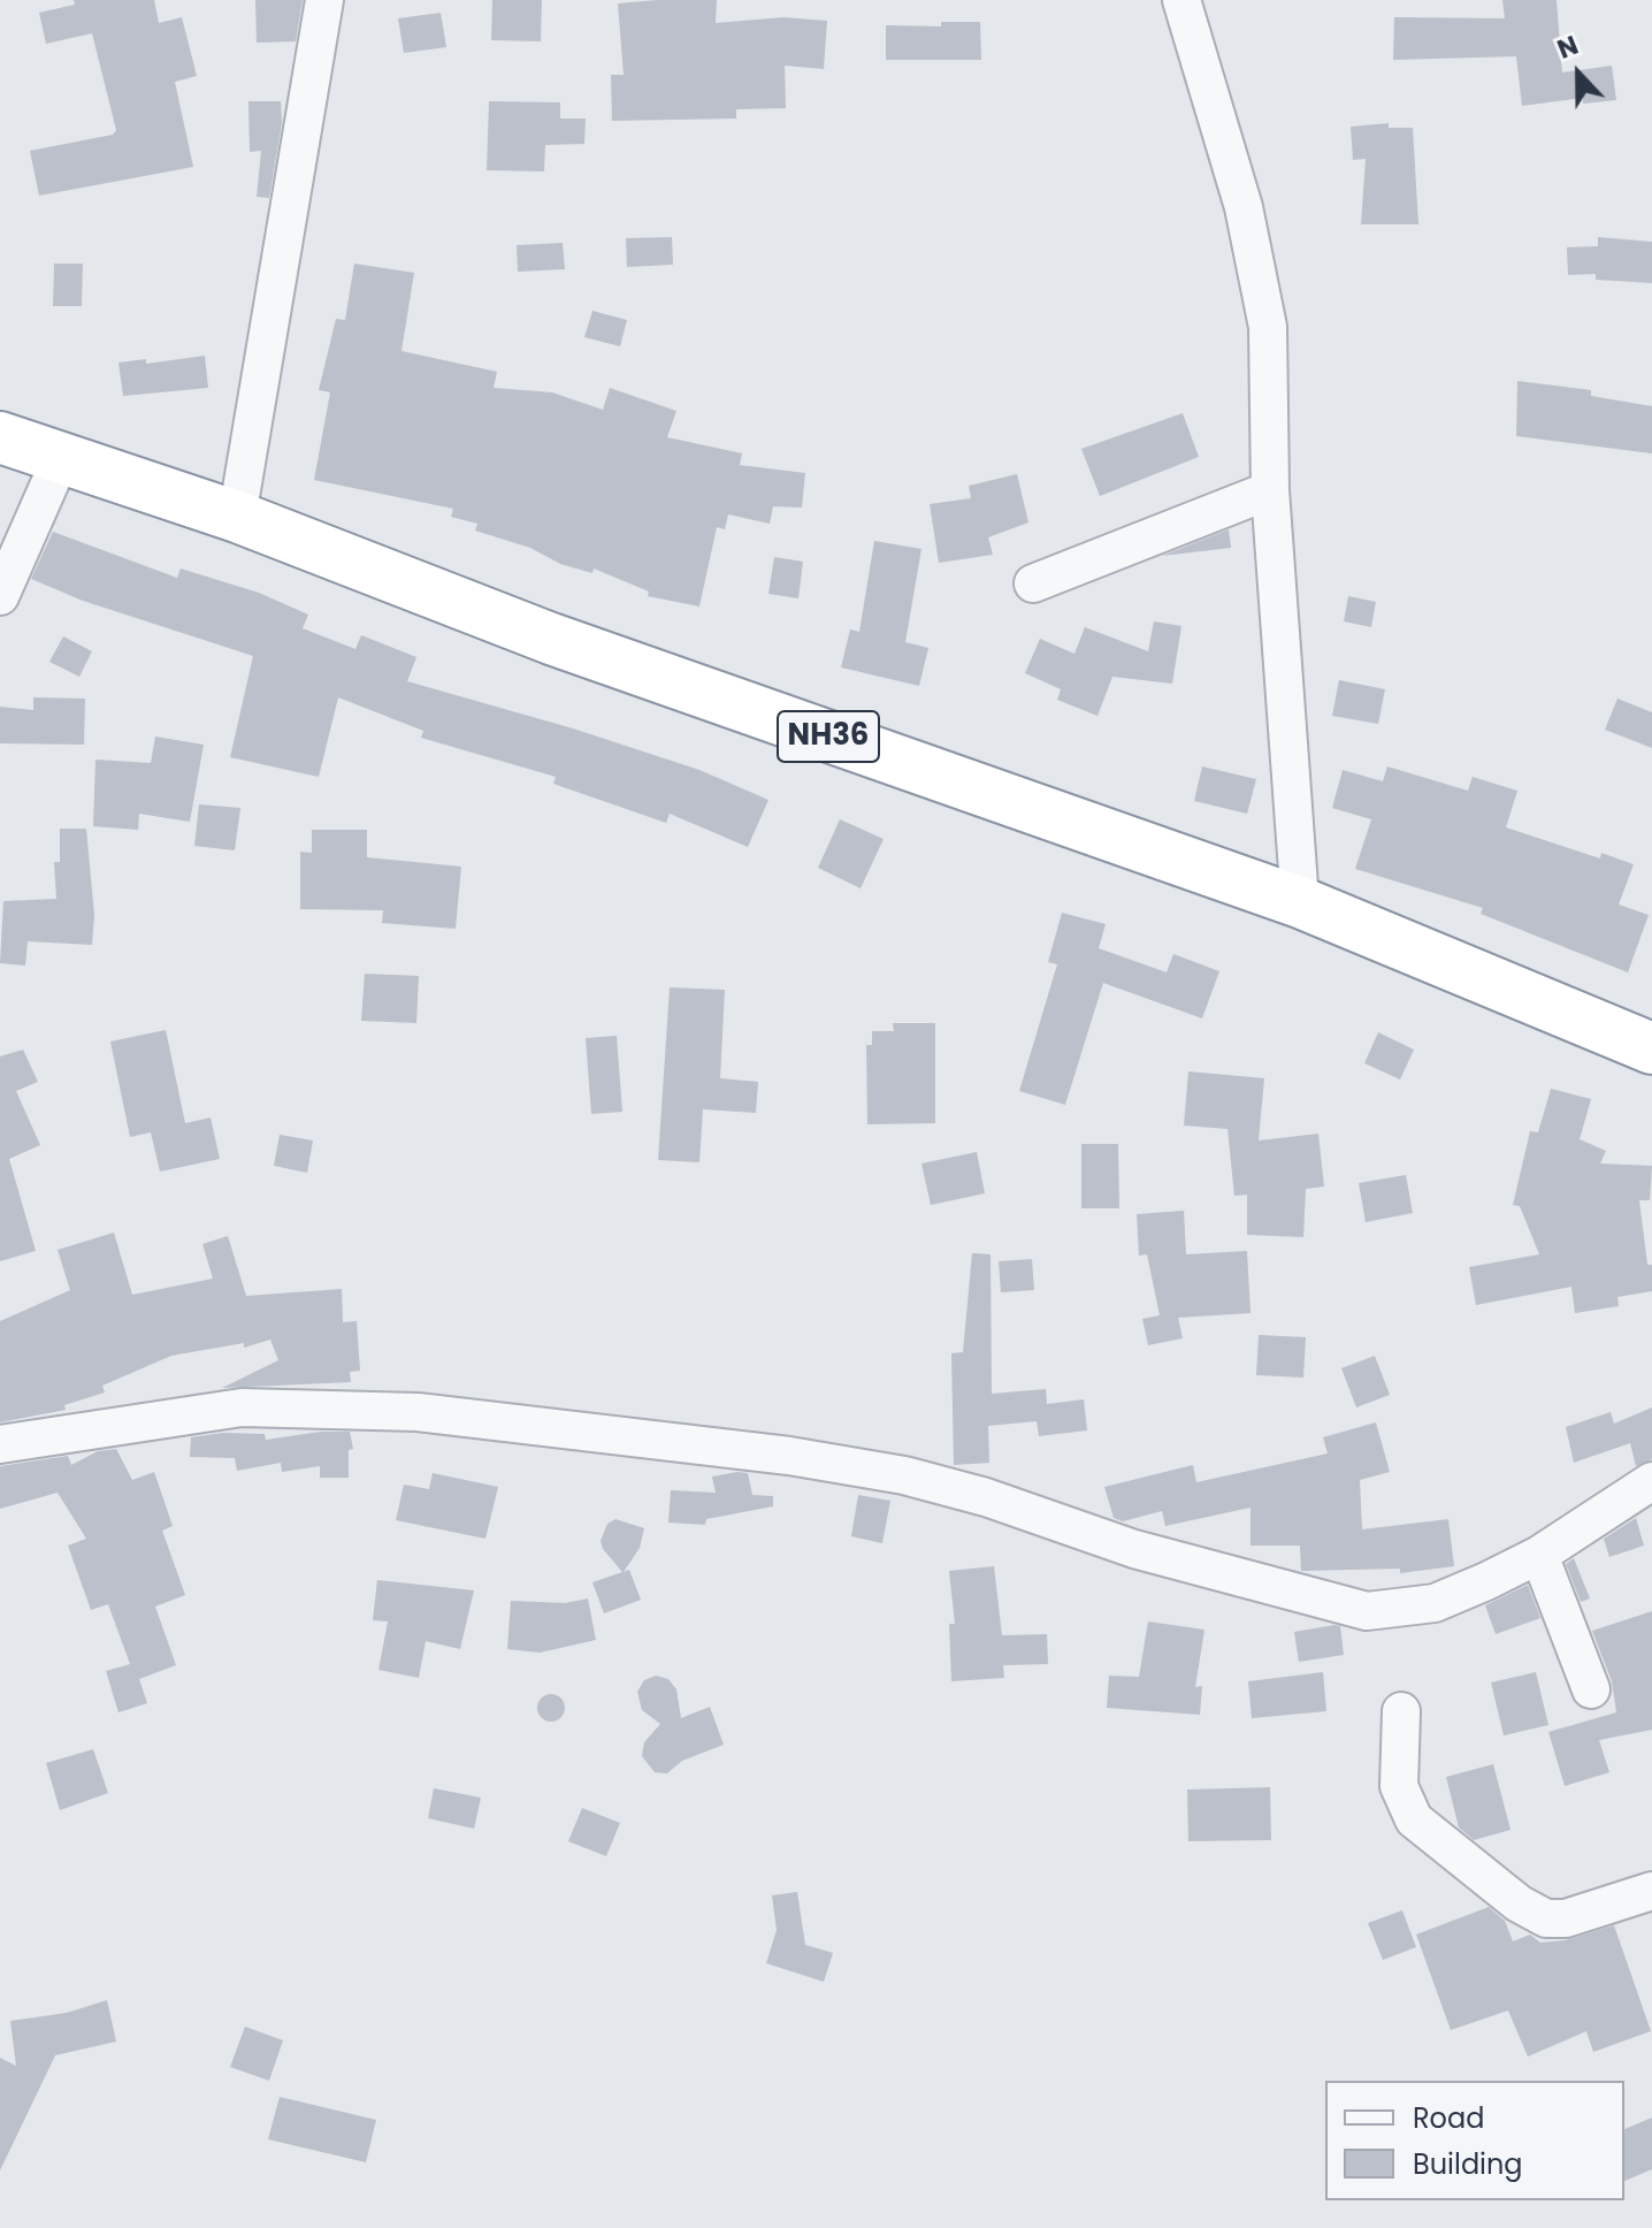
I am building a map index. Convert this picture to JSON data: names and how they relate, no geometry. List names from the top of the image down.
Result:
{
  "streets": {
    "highway": ["NH36"]
  },
  "legend": ["Road", "Building"],
  "north": "top"
}
